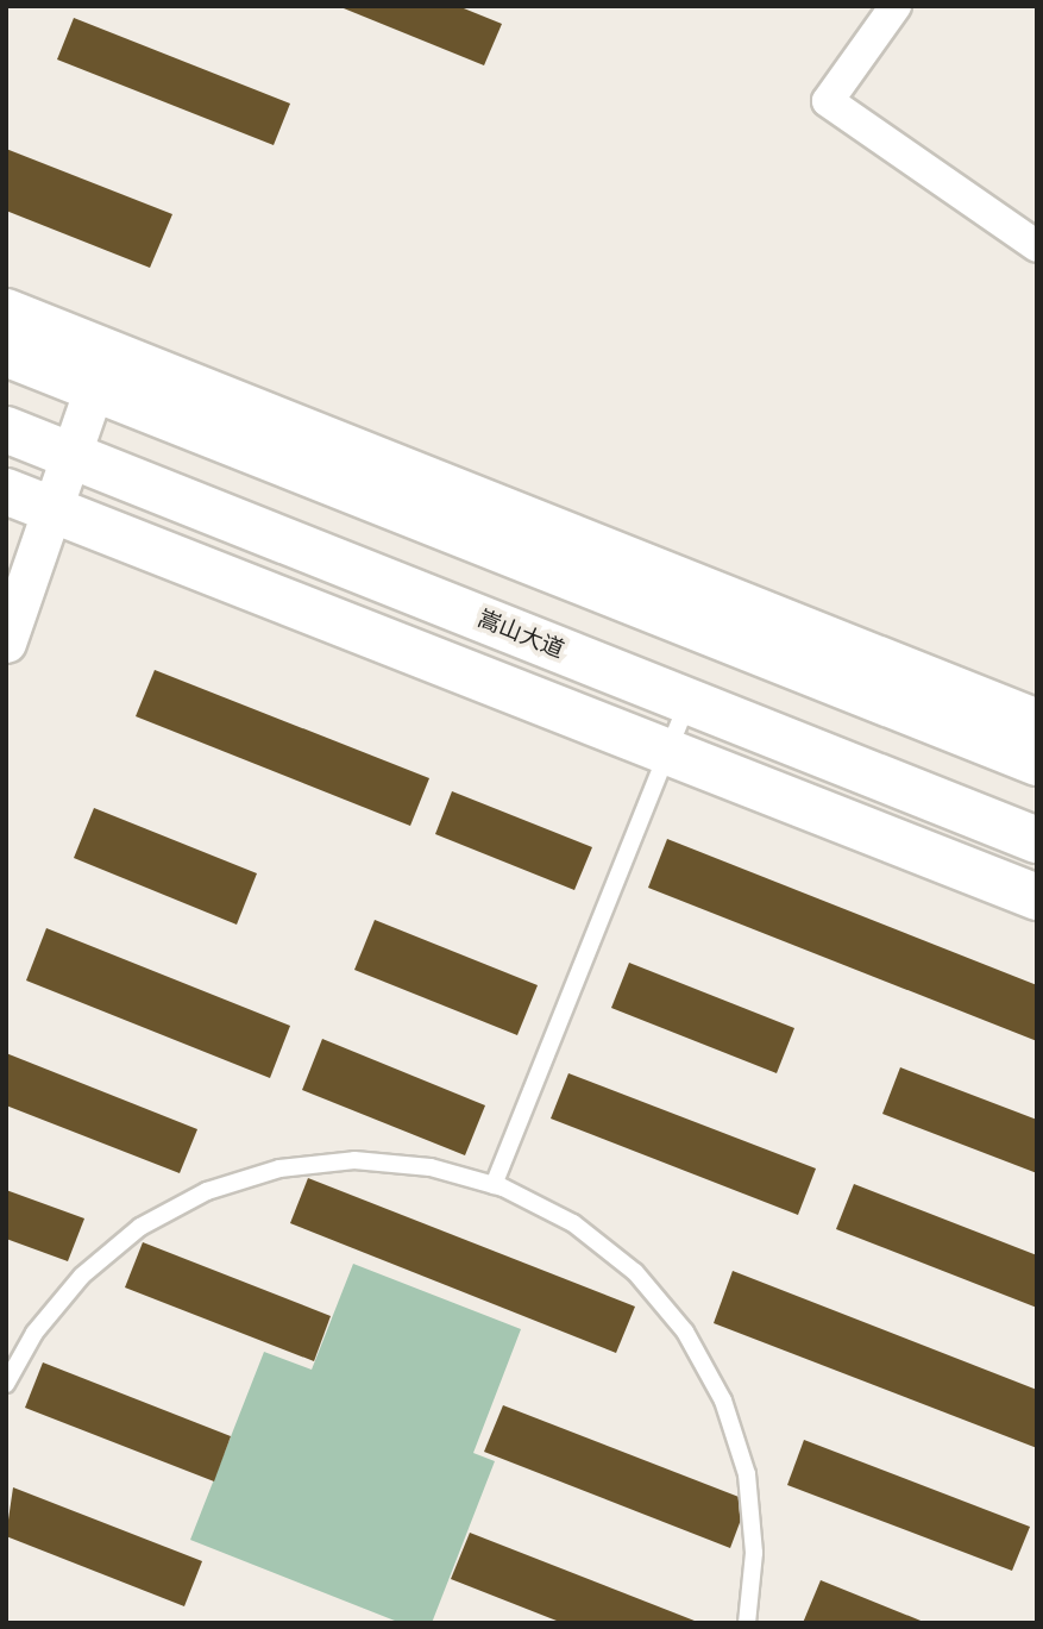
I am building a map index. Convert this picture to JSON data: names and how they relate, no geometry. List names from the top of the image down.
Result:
{
  "streets": {
    "main road": ["嵩山大道"]
  }
}
